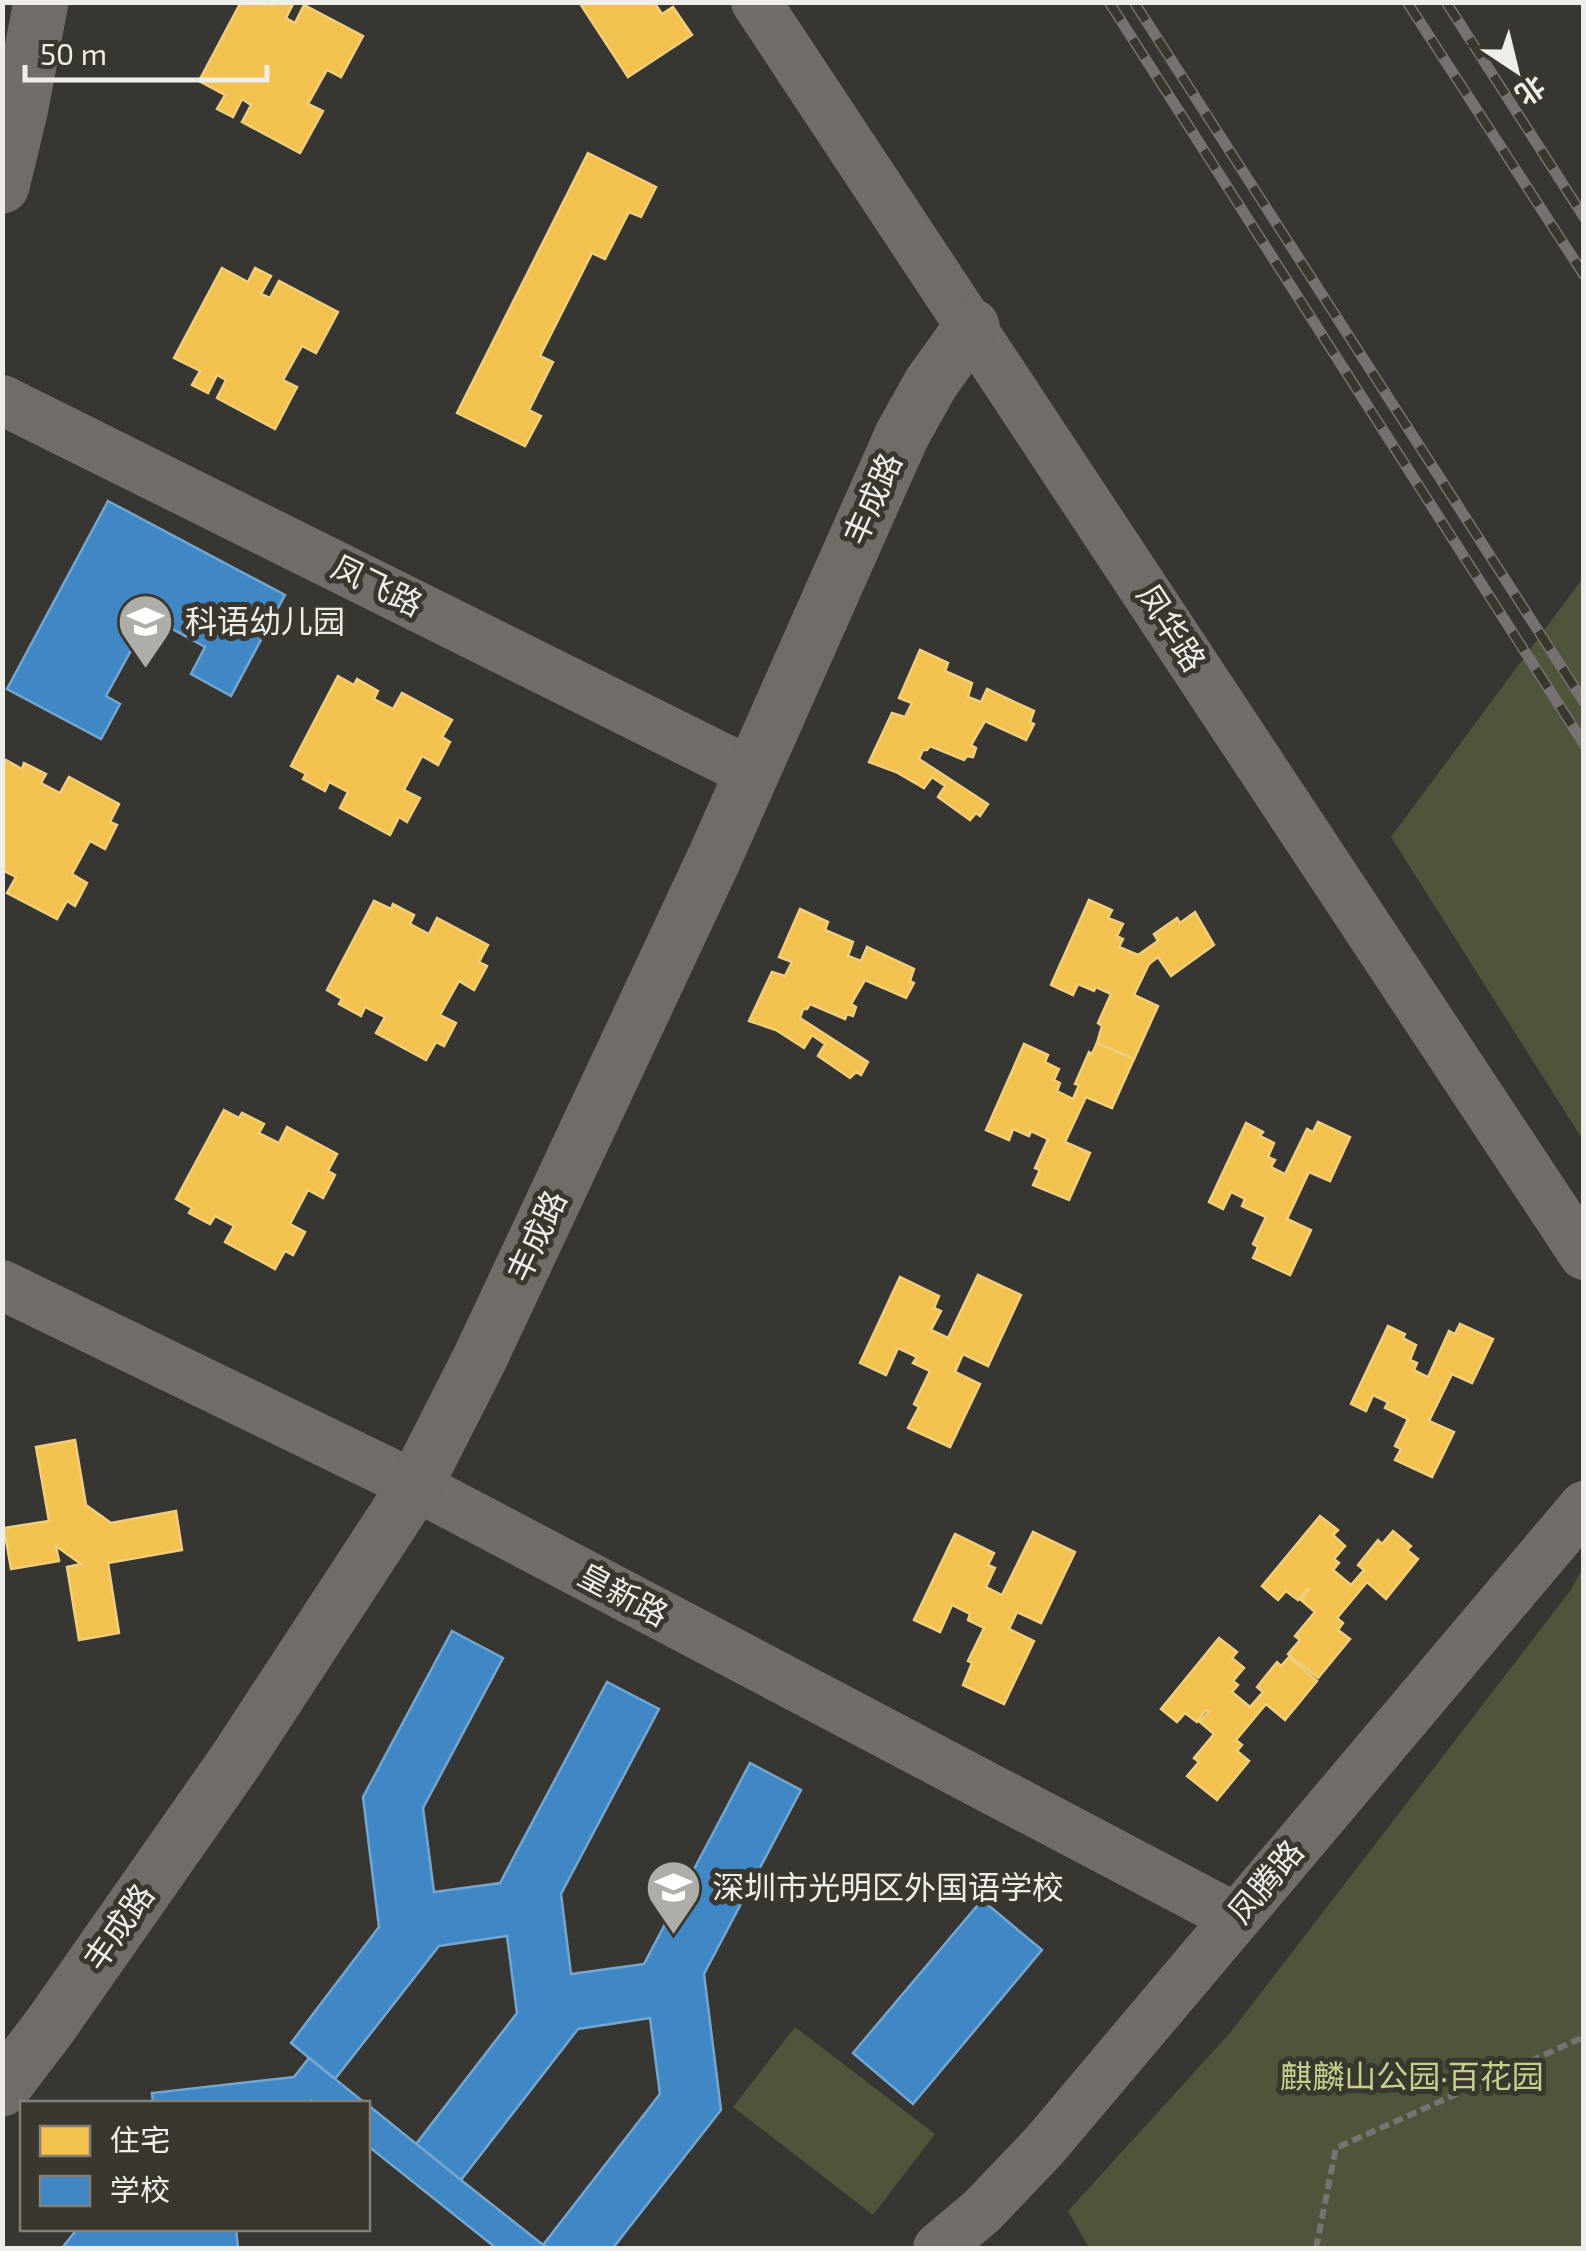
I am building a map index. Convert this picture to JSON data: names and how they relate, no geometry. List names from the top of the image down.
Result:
{
  "streets": {
    "main road": ["丰成路"],
    "street": [
      "凤飞路",
      "凤华路",
      "皇新路",
      "凤腾路"
    ]
  },
  "crossings": [
    ["丰成路", "凤飞路"],
    ["丰成路", "凤华路"],
    ["丰成路", "皇新路"],
    ["皇新路", "凤腾路"]
  ],
  "parks": ["麒麟山公园·百花园"],
  "places": {
    "school or university": ["科语幼儿园", "深圳市光明区外国语学校"]
  },
  "legend": ["住宅", "学校"],
  "scale_bar": "50 m",
  "north": "bottom right"
}
